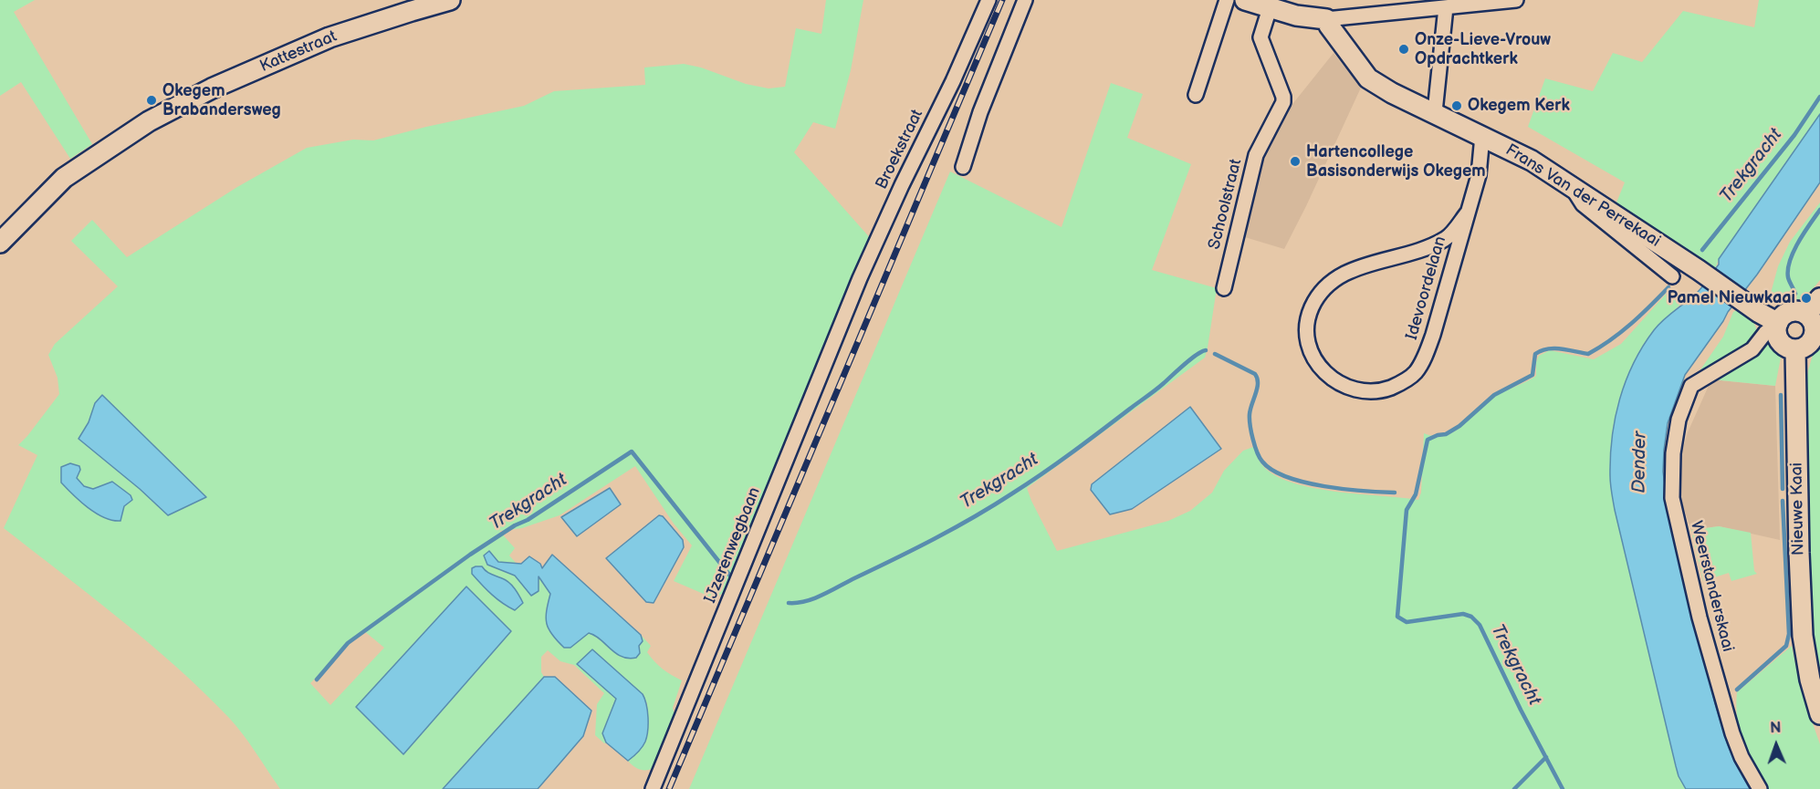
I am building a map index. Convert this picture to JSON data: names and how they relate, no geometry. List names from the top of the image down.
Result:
{
  "streets": {
    "main road": ["Kattestraat", "Frans Van der Perrekaai", "Nieuwe Kaai"],
    "street": [
      "Broekstraat",
      "Schoolstraat",
      "Idevoordelaan",
      "IJzerenwegbaan",
      "Weerstanderskaai"
    ]
  },
  "crossings": [
    ["Broekstraat", "IJzerenwegbaan"],
    ["Frans Van der Perrekaai", "Idevoordelaan"],
    ["Frans Van der Perrekaai", "Nieuwe Kaai"],
    ["Frans Van der Perrekaai", "Weerstanderskaai"],
    ["Nieuwe Kaai", "Weerstanderskaai"]
  ],
  "water": ["Trekgracht", "Dender"],
  "places": [
    "Onze-Lieve-Vrouw Opdrachtkerk",
    "Okegem Brabandersweg",
    "Okegem Kerk",
    "Hartencollege Basisonderwijs Okegem",
    "Pamel Nieuwkaai"
  ],
  "north": "top"
}
